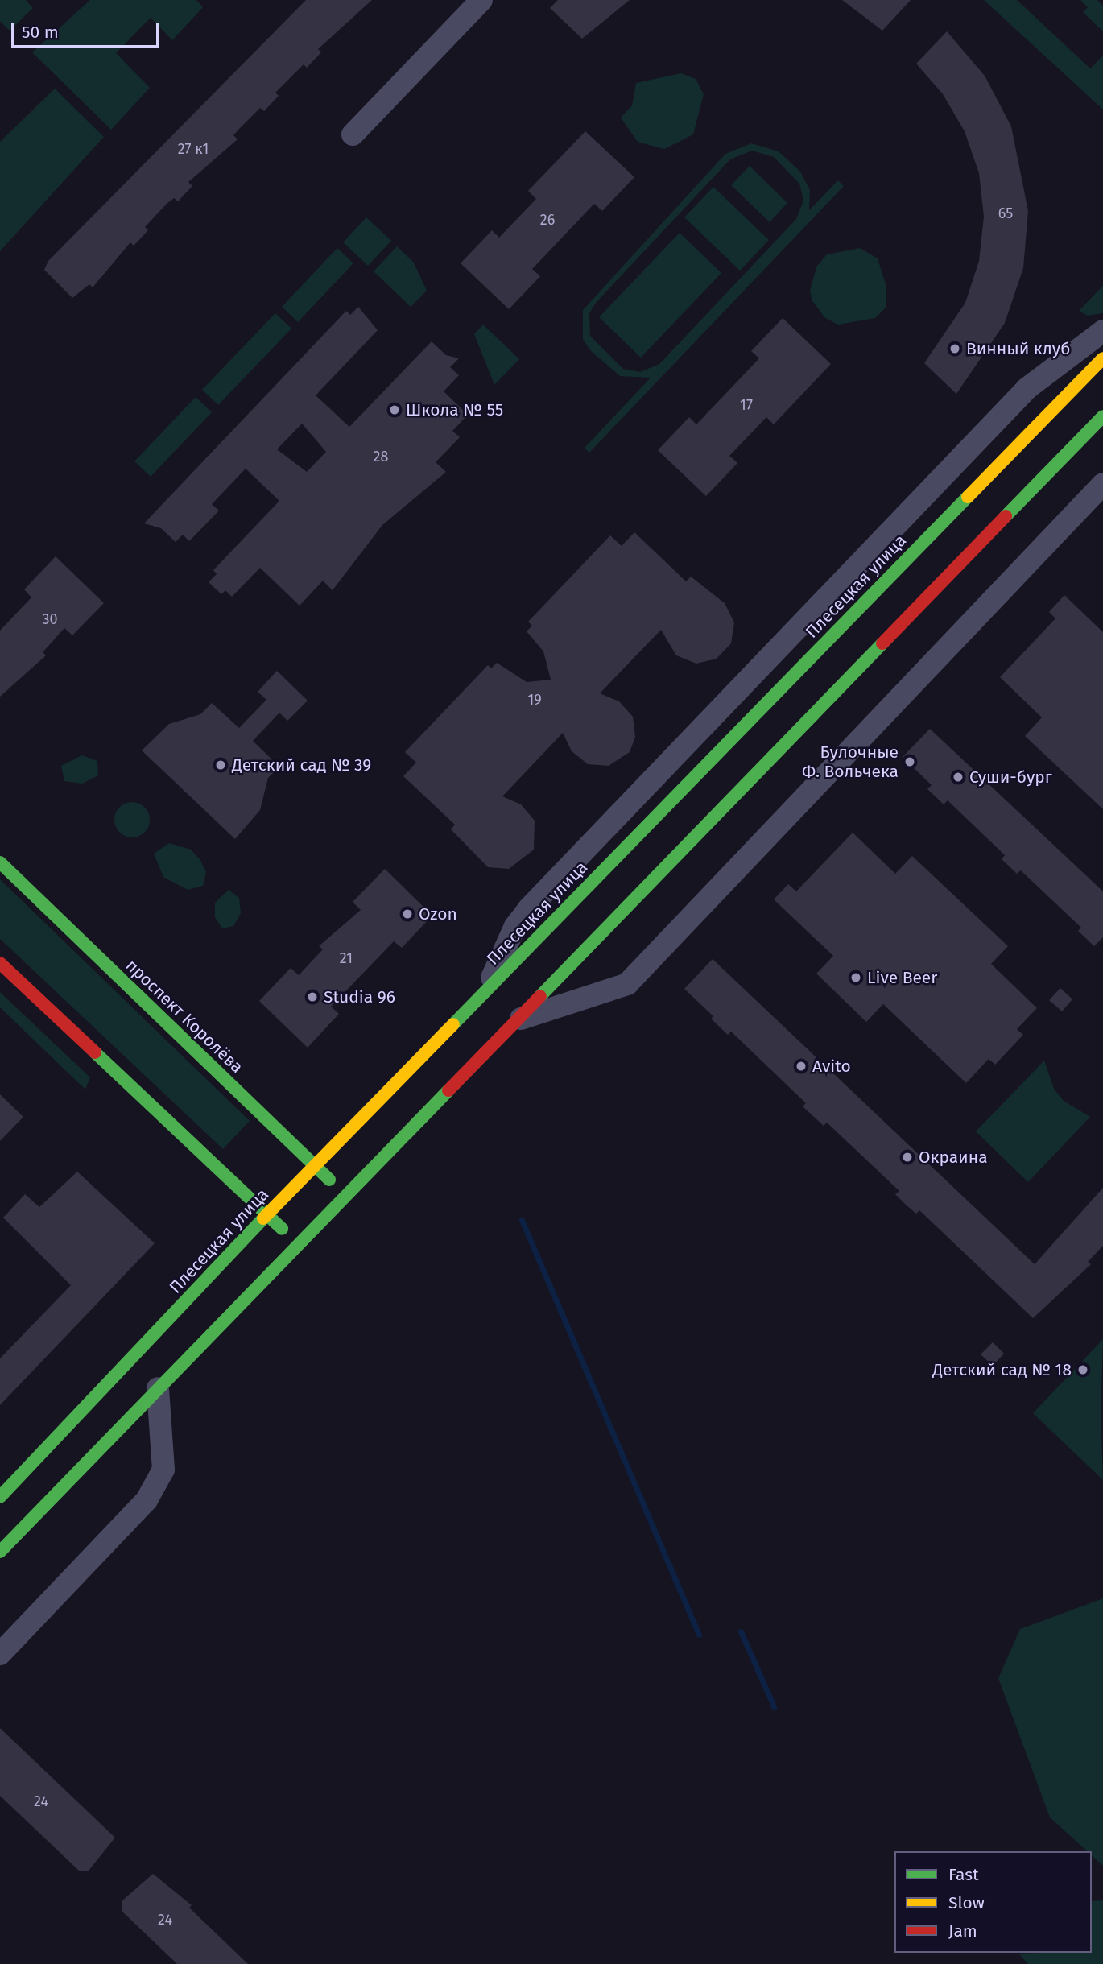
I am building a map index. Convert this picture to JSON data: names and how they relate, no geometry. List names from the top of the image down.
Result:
{
  "streets": {
    "main road": ["Плесецкая улица", "проспект Королёва"]
  },
  "crossings": [
    ["Плесецкая улица", "проспект Королёва"]
  ],
  "places": [
    "Винный клуб",
    "Школа № 55",
    "Булочные Ф. Вольчека",
    "Детский сад № 39",
    "Суши-бург",
    "Ozon",
    "Live Beer",
    "Studia 96",
    "Avito",
    "Окраина",
    "Детский сад № 18"
  ],
  "house_numbers": [
    "27 к1",
    "65",
    "26",
    "17",
    "28",
    "30",
    "19",
    "21",
    "24",
    "24"
  ],
  "legend": ["Fast", "Slow", "Jam"],
  "scale_bar": "50 m"
}
